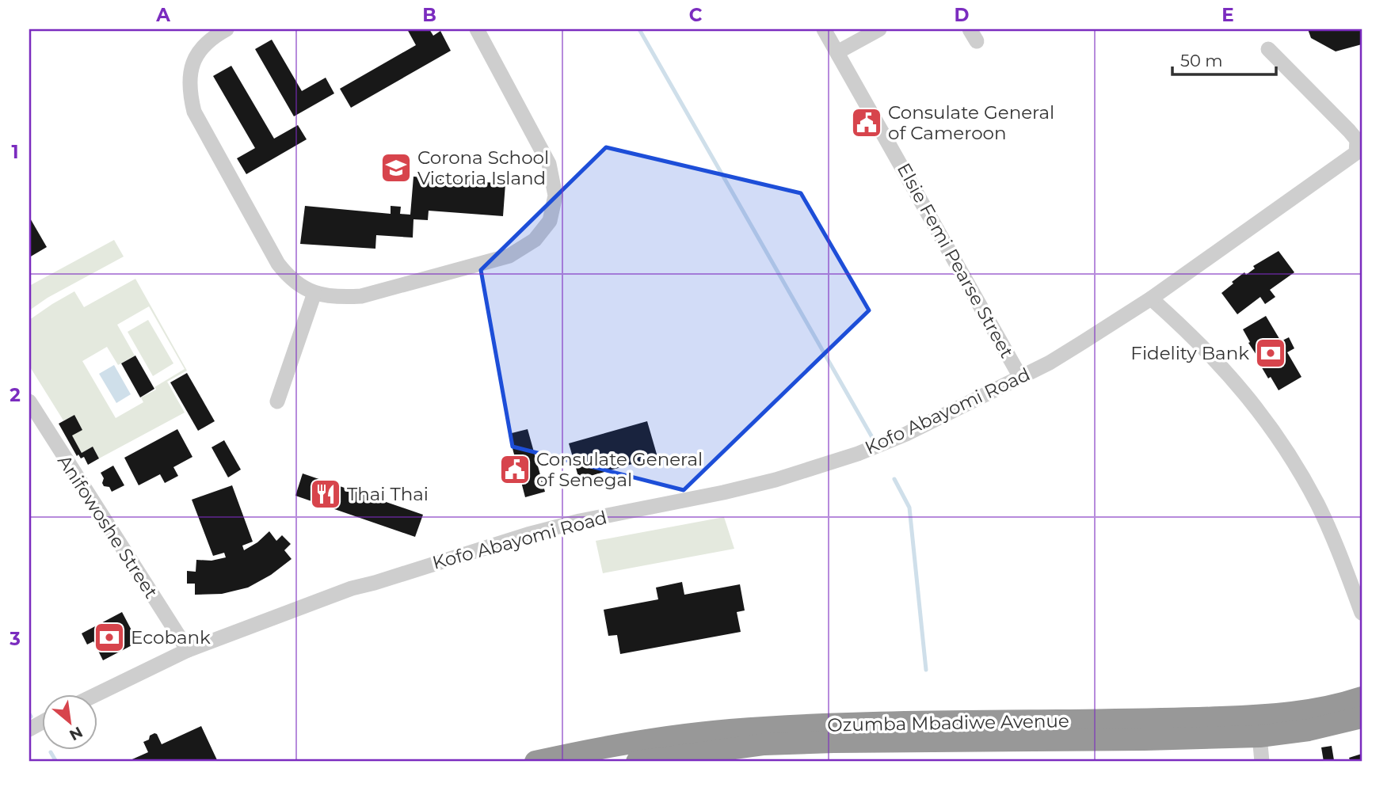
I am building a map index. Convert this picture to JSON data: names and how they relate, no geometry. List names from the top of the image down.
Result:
{
  "streets": {
    "highway": ["Ozumba Mbadiwe Avenue"],
    "street": ["Elsie Femi Pearse Street", "Kofo Abayomi Road", "Anifowoshe Street"]
  },
  "crossings": [
    ["Elsie Femi Pearse Street", "Kofo Abayomi Road"],
    ["Kofo Abayomi Road", "Anifowoshe Street"]
  ],
  "places": {
    "public building": ["Consulate General of Cameroon", "Consulate General of Senegal"],
    "school or university": ["Corona School Victoria Island"],
    "bank": ["Fidelity Bank", "Ecobank"],
    "restaurant": ["Thai Thai"]
  },
  "scale_bar": "50 m",
  "north": "bottom right",
  "grid": {
    "columns": [
      "A",
      "B",
      "C",
      "D",
      "E"
    ],
    "rows": ["1", "2", "3"]
  }
}
